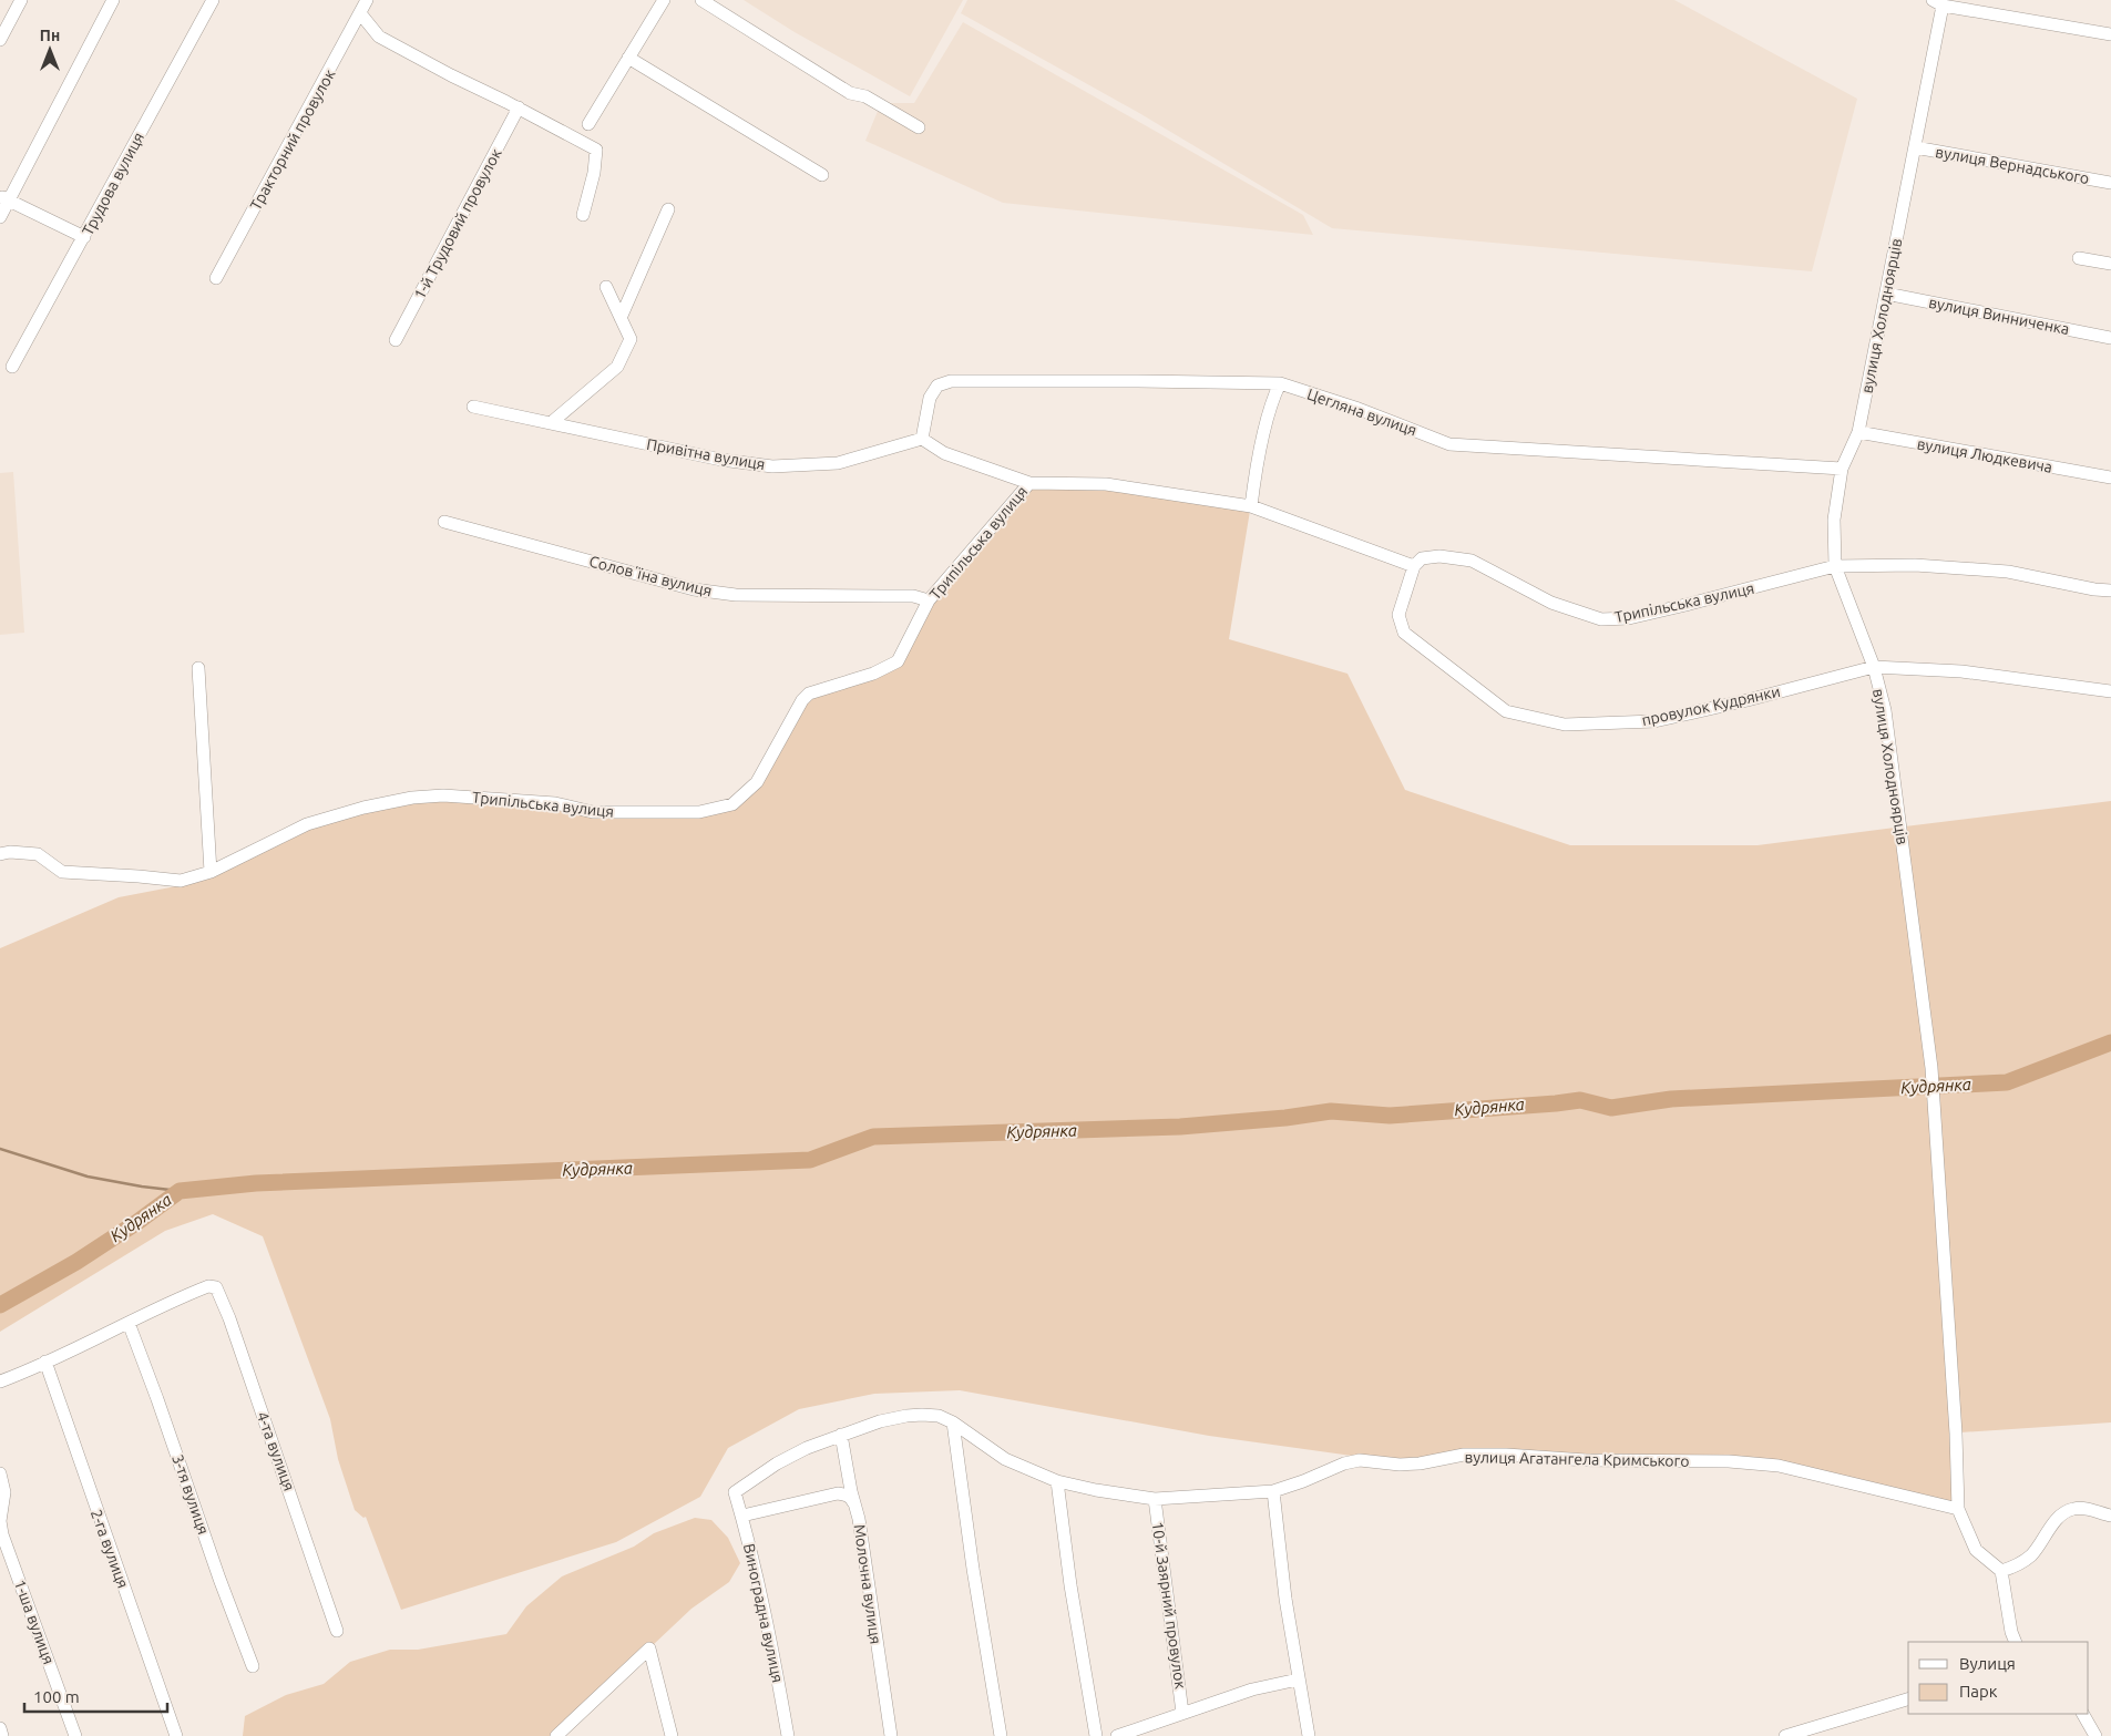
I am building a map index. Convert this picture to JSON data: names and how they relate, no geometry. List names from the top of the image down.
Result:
{
  "streets": {
    "street": [
      "Тракторний провулок",
      "вулиця Вернадського",
      "Трудова вулиця",
      "1-й Трудовий провулок",
      "вулиця Холодноярців",
      "вулиця Винниченка",
      "Цегляна вулиця",
      "Привітна вулиця",
      "вулиця Людкевича",
      "Трипільська вулиця",
      "Соловʼїна вулиця",
      "провулок Кудрянки",
      "4-та вулиця",
      "вулиця Агатангела Кримського",
      "3-тя вулиця",
      "2-га вулиця",
      "Молочна вулиця",
      "10-й Заярний провулок",
      "Виноградна вулиця",
      "1-ша вулиця"
    ]
  },
  "crossings": [
    ["вулиця Вернадського", "вулиця Холодноярців"],
    ["вулиця Холодноярців", "вулиця Винниченка"],
    ["вулиця Холодноярців", "Цегляна вулиця"],
    ["вулиця Холодноярців", "вулиця Людкевича"],
    ["вулиця Холодноярців", "Трипільська вулиця"],
    ["вулиця Холодноярців", "провулок Кудрянки"],
    ["вулиця Холодноярців", "вулиця Агатангела Кримського"],
    ["Цегляна вулиця", "Привітна вулиця"],
    ["Трипільська вулиця", "Соловʼїна вулиця"],
    ["Трипільська вулиця", "провулок Кудрянки"],
    ["4-та вулиця", "3-тя вулиця"],
    ["вулиця Агатангела Кримського", "Молочна вулиця"],
    ["вулиця Агатангела Кримського", "10-й Заярний провулок"],
    ["вулиця Агатангела Кримського", "Виноградна вулиця"]
  ],
  "water": ["Кудрянка"],
  "legend": ["Вулиця", "Парк"],
  "scale_bar": "100 m",
  "north": "top"
}
